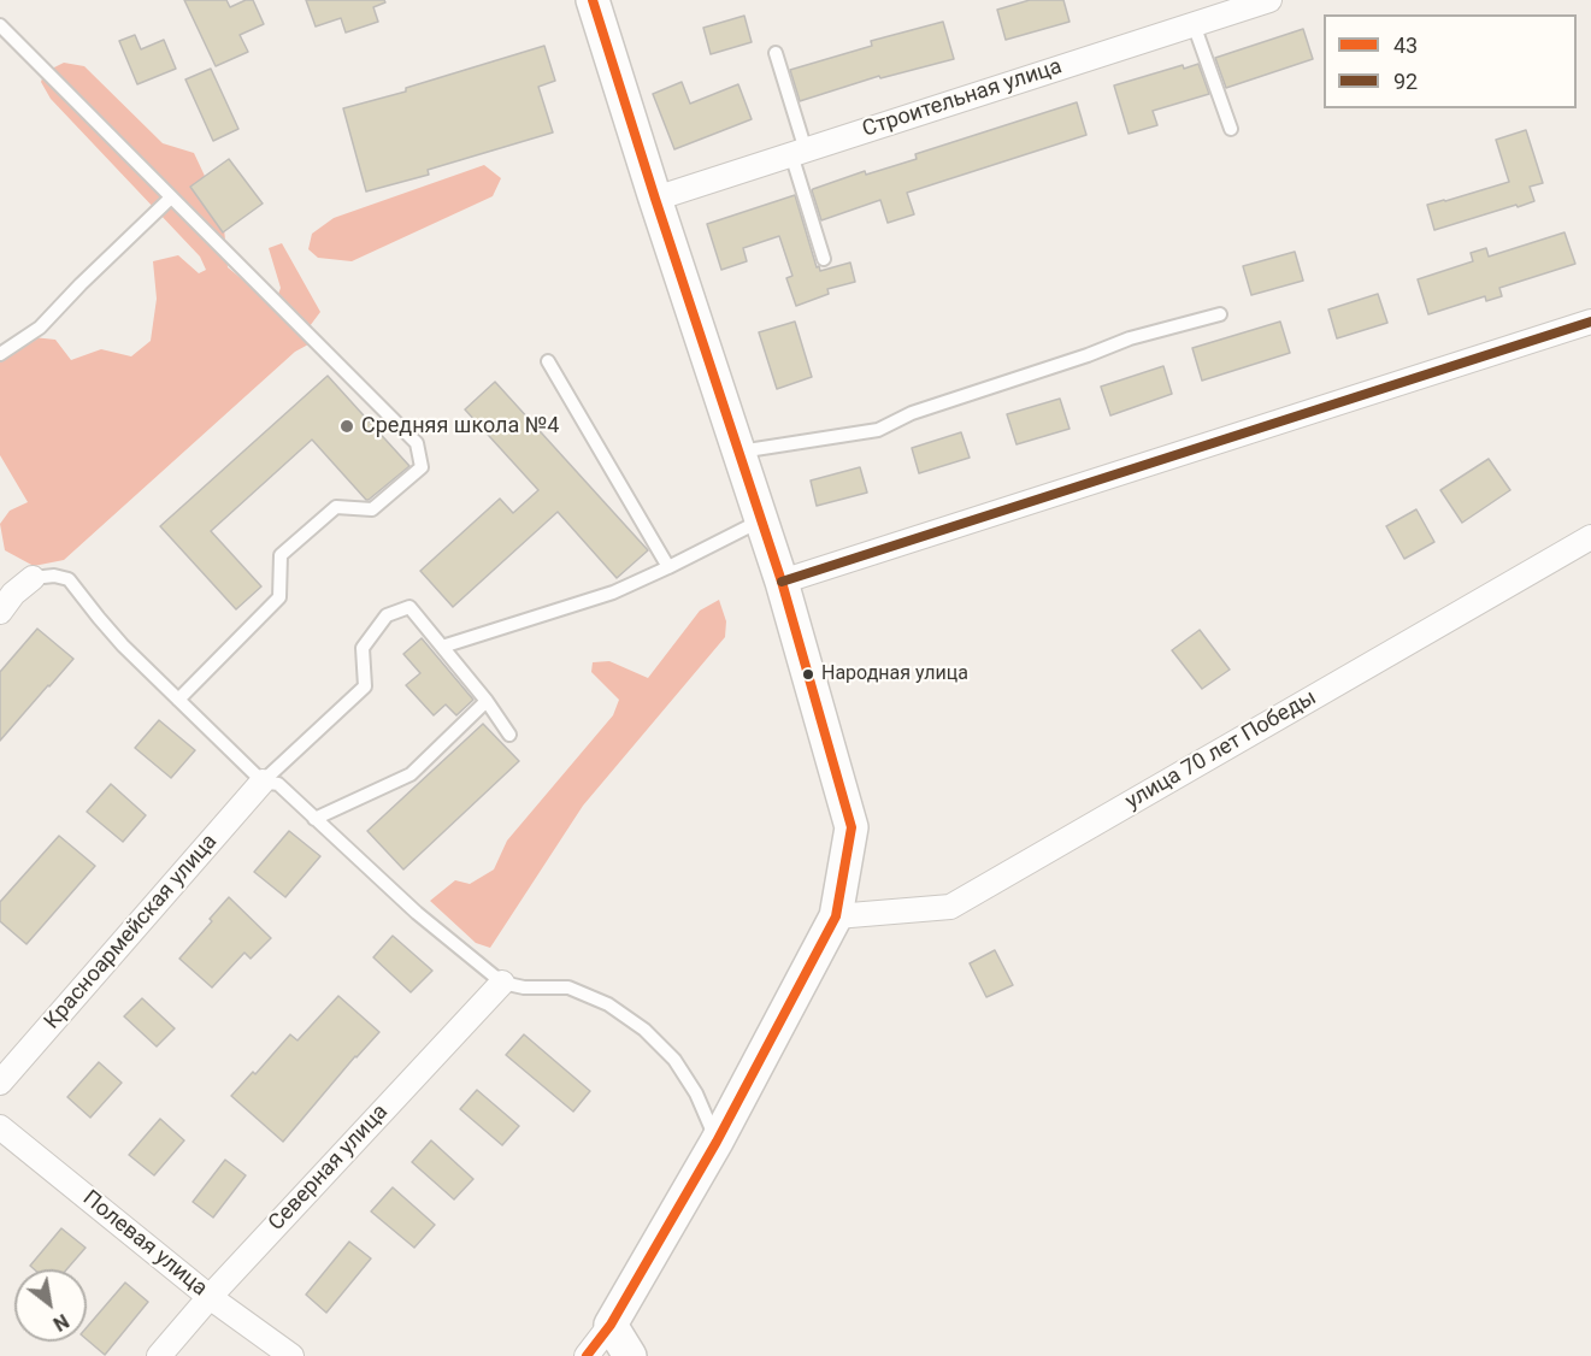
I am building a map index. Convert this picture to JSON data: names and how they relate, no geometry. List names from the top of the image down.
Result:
{
  "streets": {
    "street": [
      "Строительная улица",
      "улица 70 лет Победы",
      "Красноармейская улица",
      "Северная улица",
      "Полевая улица"
    ]
  },
  "crossings": [
    ["Северная улица", "Полевая улица"]
  ],
  "places": ["Средняя школа №4", "Народная улица"],
  "lines": ["transit line 43", "transit line 92"],
  "legend": ["43", "92"],
  "north": "bottom right"
}
